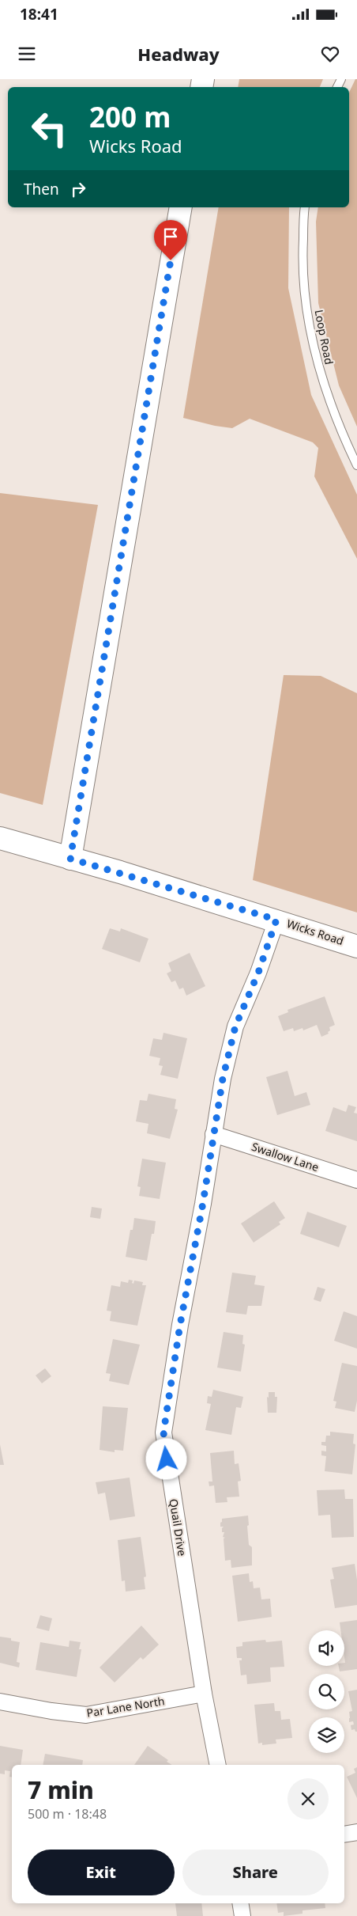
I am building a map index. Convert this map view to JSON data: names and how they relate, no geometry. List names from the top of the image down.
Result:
{
  "streets": {
    "main road": ["Wicks Road"],
    "street": ["Swallow Lane", "Quail Drive", "Par Lane North"],
    "lane": ["Loop Road"]
  },
  "crossings": [
    ["Wicks Road", "Quail Drive"],
    ["Swallow Lane", "Quail Drive"],
    ["Quail Drive", "Par Lane North"]
  ],
  "page": {
    "status": "18:41",
    "header": "Headway",
    "turn": ["200 m", "Wicks Road"],
    "then": "Then",
    "heading": ["7 min", "500 m · 18:48"],
    "buttons": ["Exit", "Share"]
  }
}
